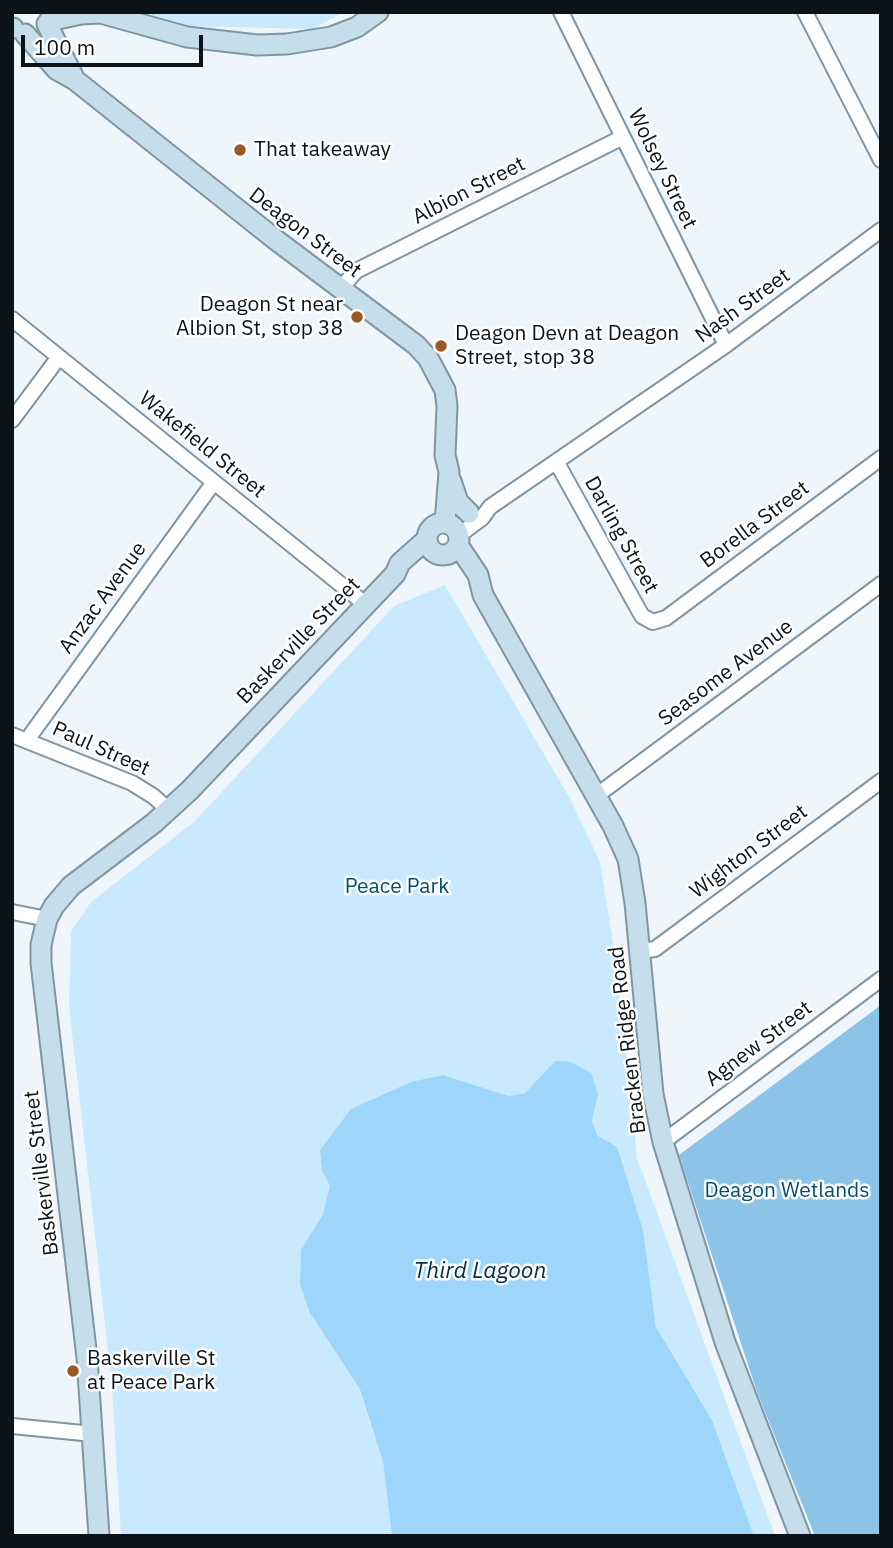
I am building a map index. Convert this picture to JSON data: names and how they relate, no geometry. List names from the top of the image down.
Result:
{
  "streets": {
    "main road": ["Deagon Street", "Baskerville Street", "Bracken Ridge Road"],
    "street": [
      "Wolsey Street",
      "Albion Street",
      "Nash Street",
      "Wakefield Street",
      "Borella Street",
      "Darling Street",
      "Anzac Avenue",
      "Seasome Avenue",
      "Paul Street",
      "Wighton Street",
      "Agnew Street"
    ]
  },
  "crossings": [
    ["Wolsey Street", "Albion Street"],
    ["Wolsey Street", "Nash Street"],
    ["Albion Street", "Deagon Street"],
    ["Deagon Street", "Nash Street"],
    ["Deagon Street", "Baskerville Street"],
    ["Deagon Street", "Bracken Ridge Road"],
    ["Nash Street", "Darling Street"],
    ["Nash Street", "Baskerville Street"],
    ["Nash Street", "Bracken Ridge Road"],
    ["Wakefield Street", "Anzac Avenue"],
    ["Wakefield Street", "Baskerville Street"],
    ["Borella Street", "Darling Street"],
    ["Anzac Avenue", "Paul Street"],
    ["Baskerville Street", "Paul Street"],
    ["Baskerville Street", "Bracken Ridge Road"],
    ["Seasome Avenue", "Bracken Ridge Road"],
    ["Wighton Street", "Bracken Ridge Road"],
    ["Bracken Ridge Road", "Agnew Street"]
  ],
  "water": ["Third Lagoon"],
  "parks": ["Peace Park", "Deagon Wetlands"],
  "places": [
    "That takeaway",
    "Deagon St near Albion St, stop 38",
    "Deagon Devn at Deagon Street, stop 38",
    "Baskerville St at Peace Park"
  ],
  "scale_bar": "100 m"
}
